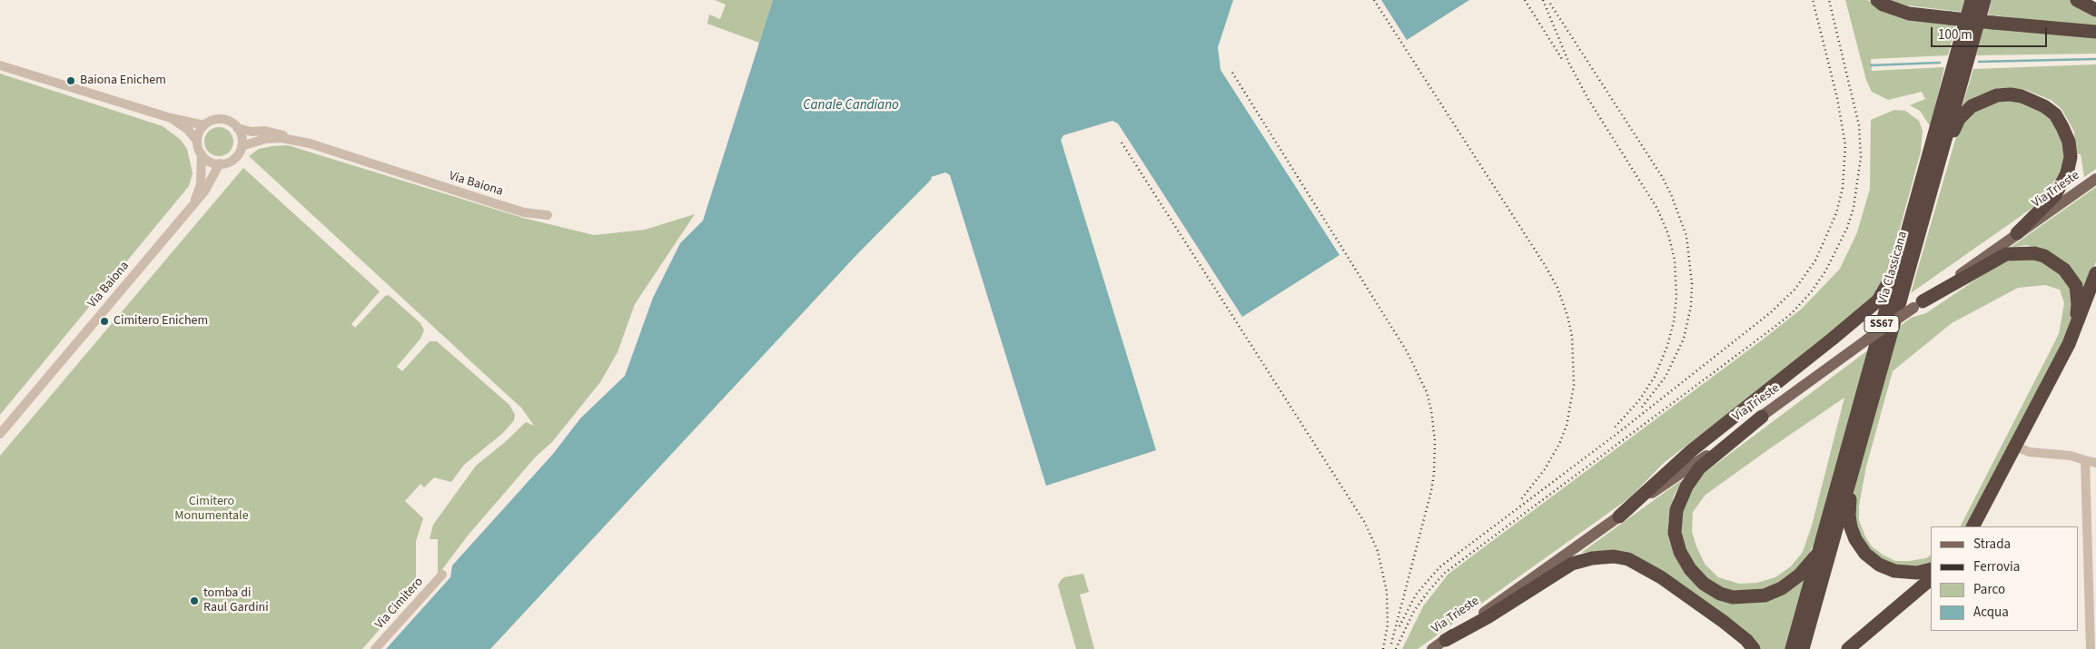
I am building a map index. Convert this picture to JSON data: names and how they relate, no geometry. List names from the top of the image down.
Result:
{
  "streets": {
    "highway": ["Via Classicana", "SS67"],
    "main road": ["Via Trieste"],
    "street": ["Via Baiona", "Via Cimitero"]
  },
  "water": ["Canale Candiano"],
  "parks": ["Cimitero Monumentale"],
  "places": ["Baiona Enichem", "Cimitero Enichem", "tomba di Raul Gardini"],
  "legend": [
    "Strada",
    "Ferrovia",
    "Parco",
    "Acqua"
  ],
  "scale_bar": "100 m"
}
